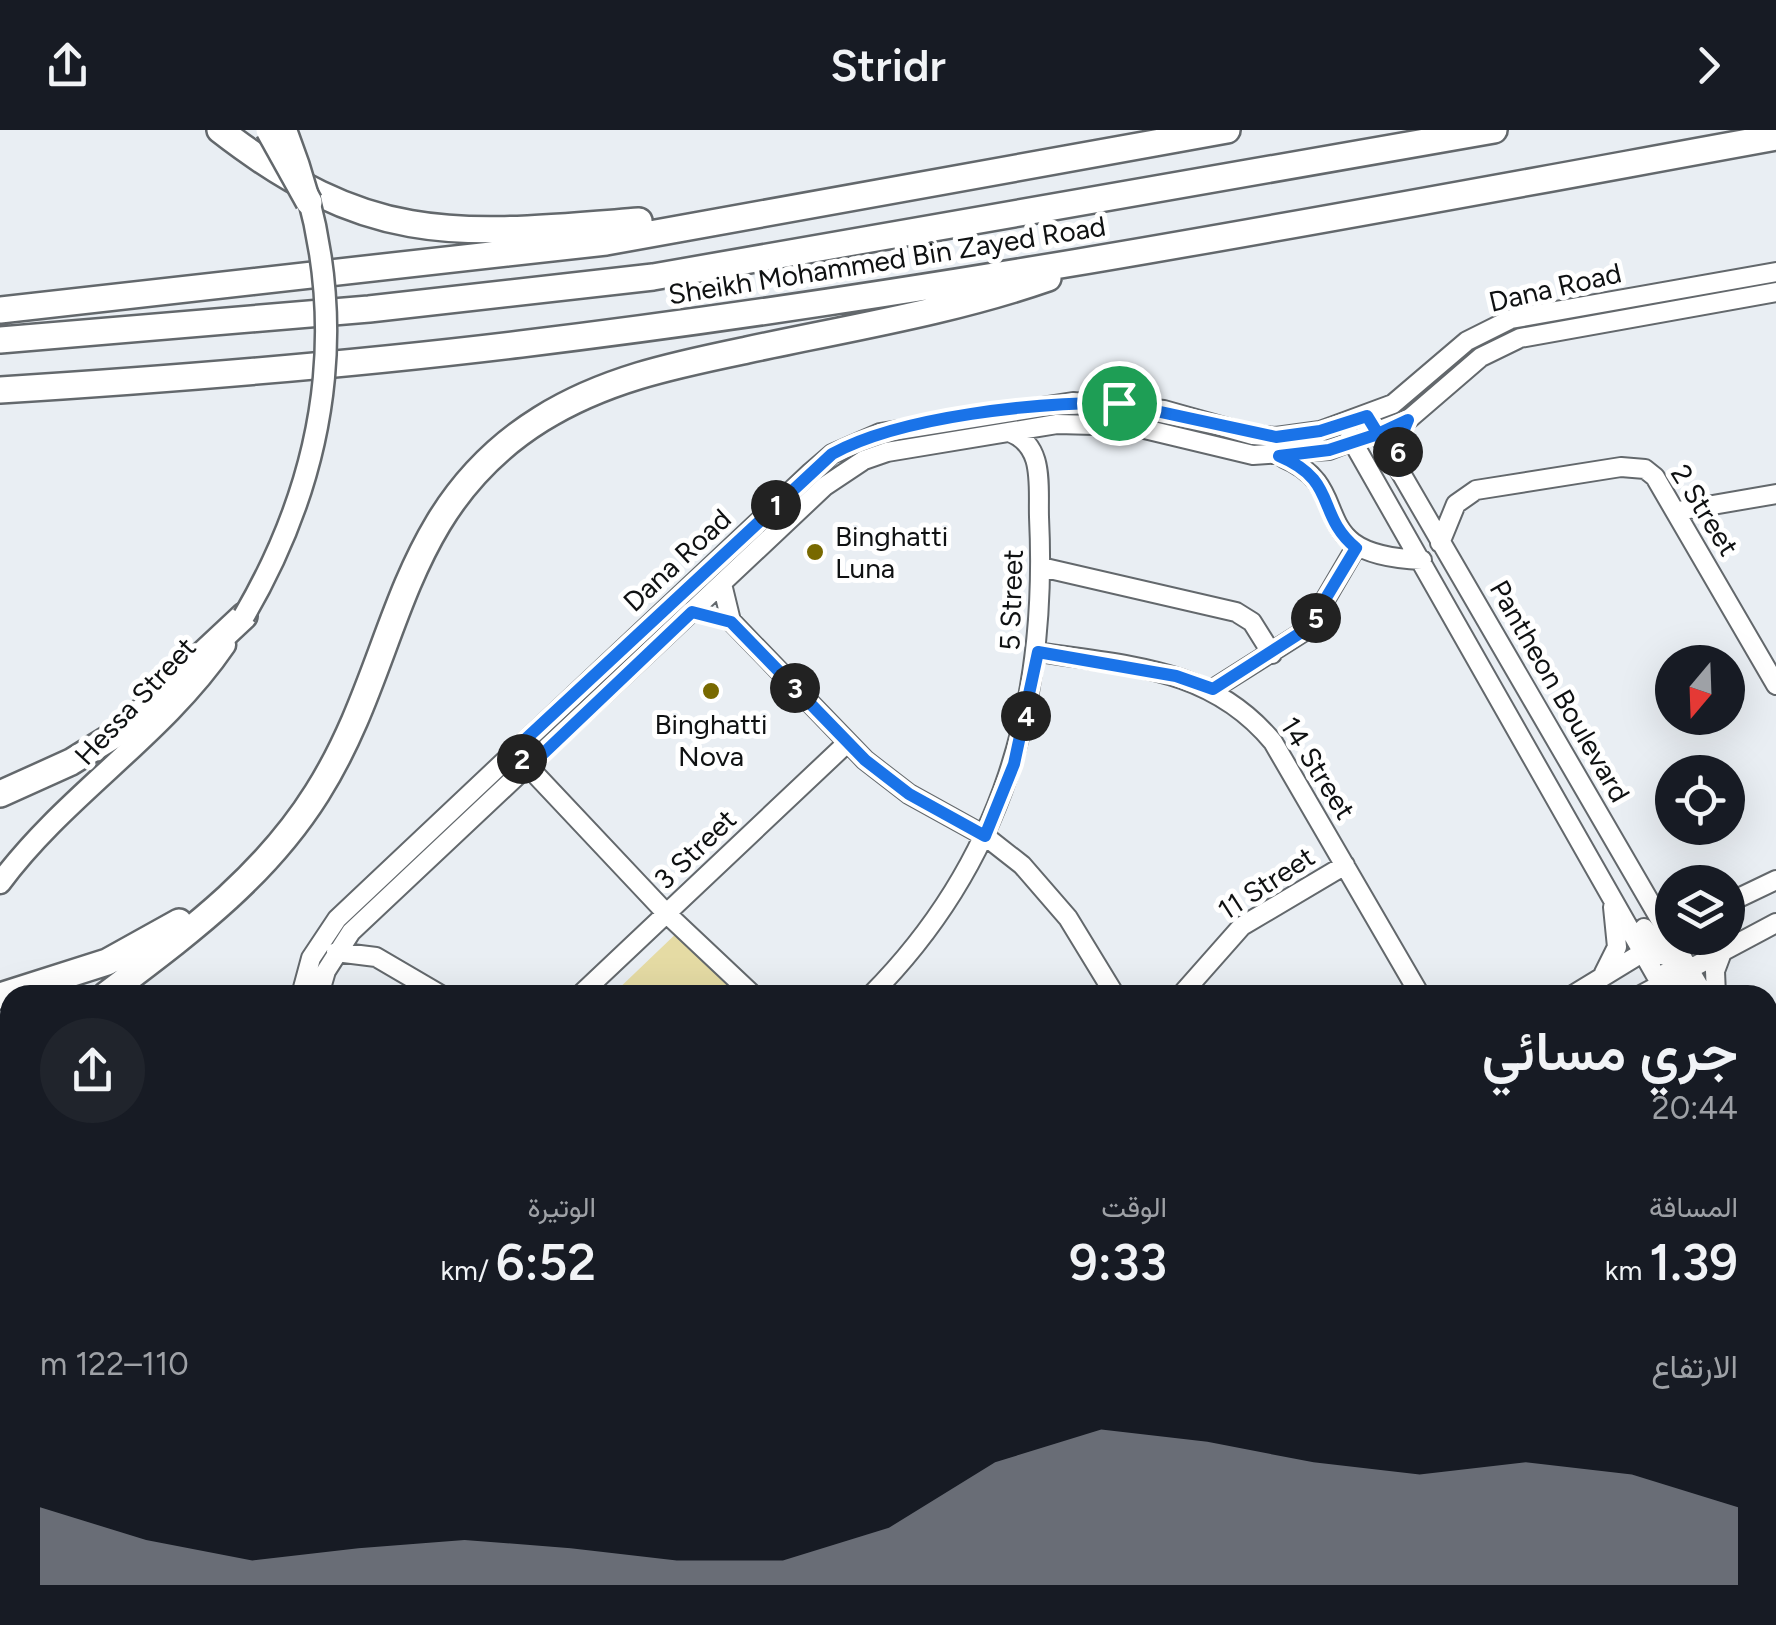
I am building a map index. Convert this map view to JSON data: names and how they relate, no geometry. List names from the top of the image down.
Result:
{
  "streets": {
    "highway": ["Sheikh Mohammed Bin Zayed Road"],
    "main road": ["Hessa Street"],
    "street": [
      "Dana Road",
      "2 Street",
      "5 Street",
      "Pantheon Boulevard",
      "14 Street",
      "3 Street",
      "11 Street"
    ]
  },
  "crossings": [
    ["Dana Road", "Pantheon Boulevard"],
    ["2 Street", "Pantheon Boulevard"],
    ["5 Street", "14 Street"],
    ["14 Street", "11 Street"]
  ],
  "places": ["Binghatti Luna", "Binghatti Nova"],
  "north": "bottom",
  "page": {
    "header": "Stridr",
    "pins": [
      "6",
      "1",
      "5",
      "3",
      "4",
      "2"
    ],
    "heading": ["جري مسائي", "20:44"],
    "stats": [
      ["المسافة", "1.39 km"],
      ["الوقت", "9:33"],
      ["الوتيرة", "6:52 /km"]
    ],
    "chart": ["الارتفاع", "110–122 m"]
  }
}
